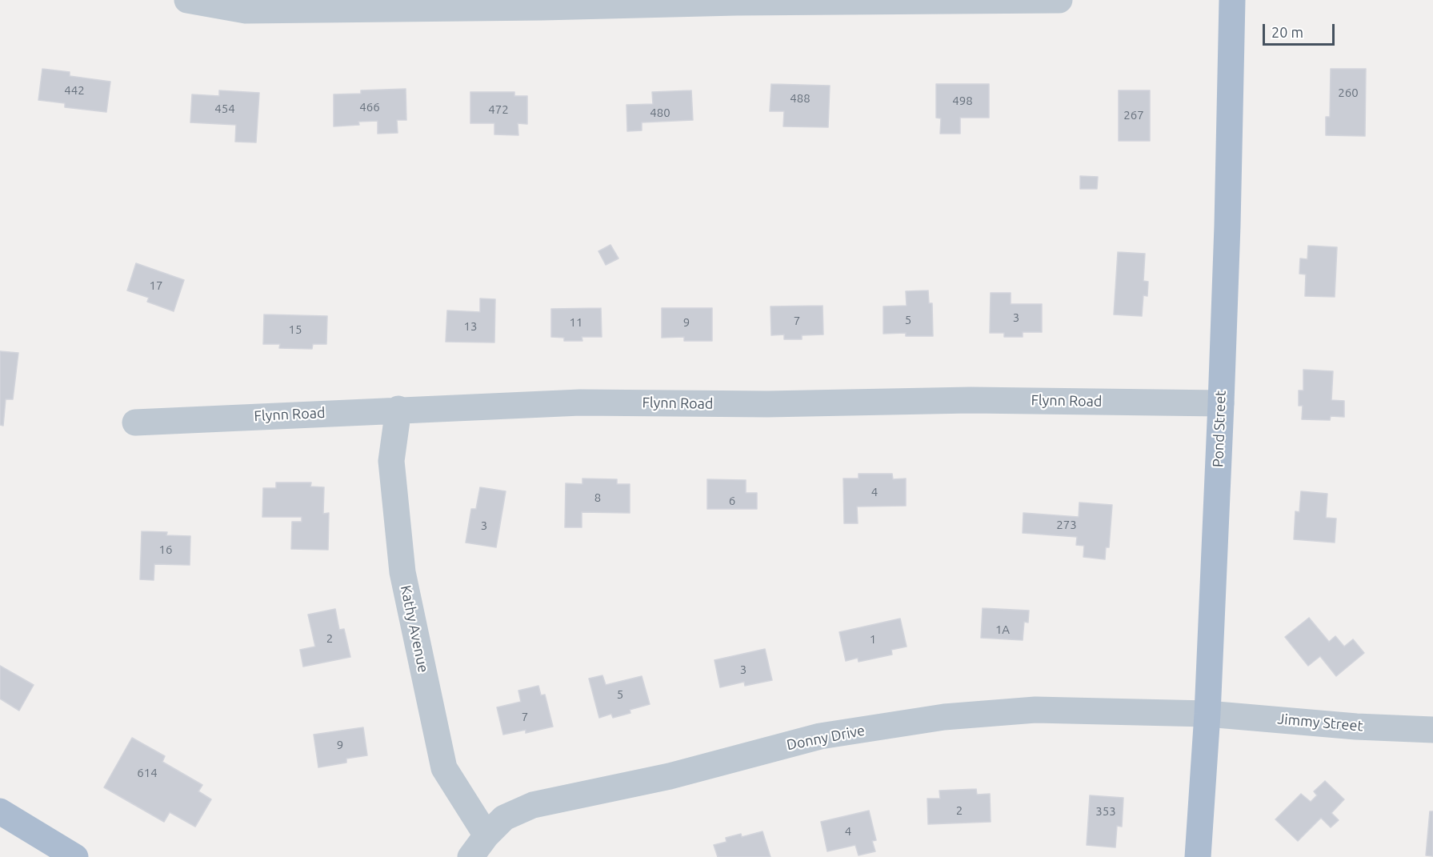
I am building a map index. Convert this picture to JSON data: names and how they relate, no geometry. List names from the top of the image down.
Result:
{
  "streets": {
    "main road": ["Pond Street"],
    "street": [
      "Flynn Road",
      "Kathy Avenue",
      "Jimmy Street",
      "Donny Drive"
    ]
  },
  "crossings": [
    ["Flynn Road", "Pond Street"],
    ["Flynn Road", "Kathy Avenue"],
    ["Pond Street", "Jimmy Street"],
    ["Pond Street", "Donny Drive"],
    ["Kathy Avenue", "Donny Drive"],
    ["Jimmy Street", "Donny Drive"]
  ],
  "house_numbers": [
    "442",
    "260",
    "488",
    "498",
    "466",
    "454",
    "472",
    "480",
    "267",
    "17",
    "3",
    "5",
    "7",
    "11",
    "9",
    "13",
    "15",
    "4",
    "8",
    "6",
    "273",
    "3",
    "16",
    "1A",
    "2",
    "1",
    "3",
    "5",
    "7",
    "9",
    "614",
    "2",
    "353",
    "4"
  ],
  "scale_bar": "20 m"
}
